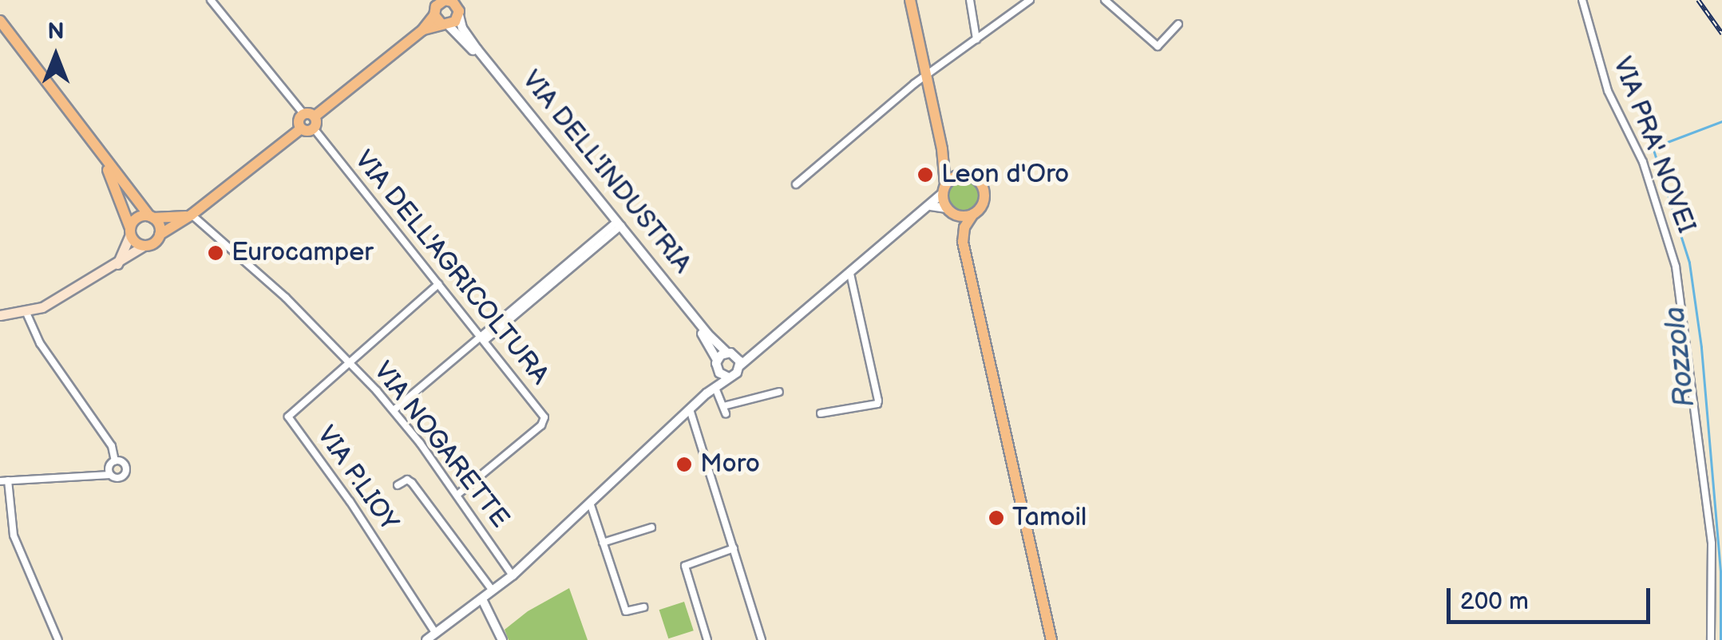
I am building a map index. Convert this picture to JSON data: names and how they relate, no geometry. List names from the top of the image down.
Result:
{
  "streets": {
    "street": [
      "VIA PRA' NOVEI",
      "VIA DELL'INDUSTRIA",
      "VIA DELL'AGRICOLTURA",
      "VIA NOGARETTE",
      "VIA P.LIOY"
    ]
  },
  "crossings": [
    ["VIA DELL'AGRICOLTURA", "VIA NOGARETTE"],
    ["VIA NOGARETTE", "VIA P.LIOY"]
  ],
  "water": ["Rozzola"],
  "places": [
    "Leon d'Oro",
    "Eurocamper",
    "Moro",
    "Tamoil"
  ],
  "scale_bar": "200 m",
  "north": "top"
}
